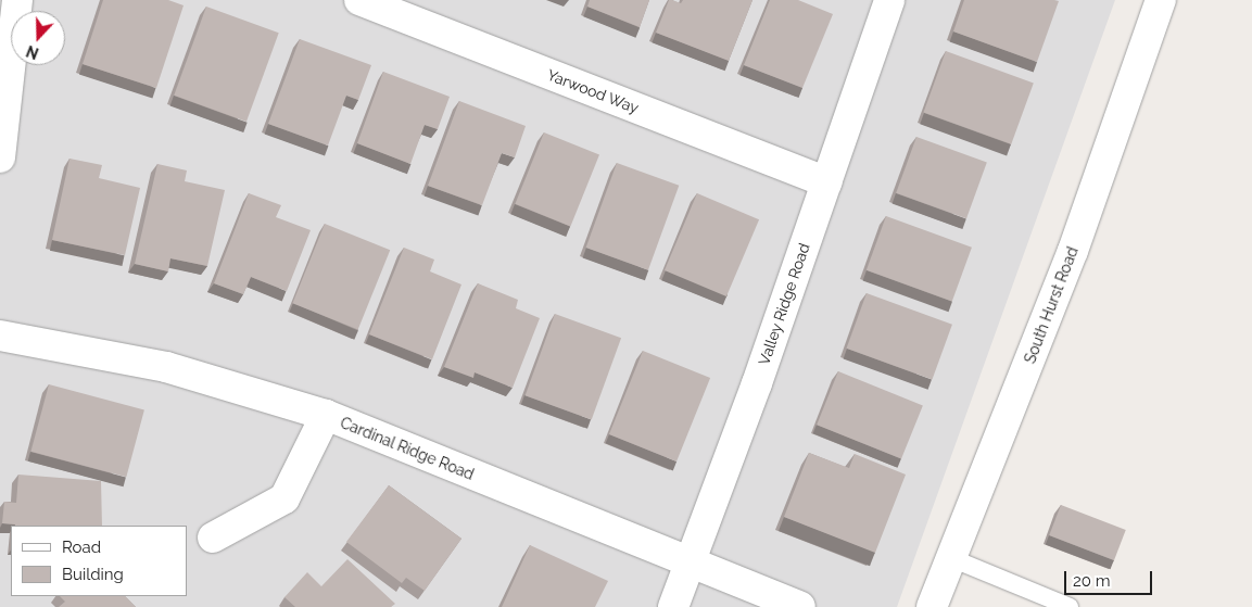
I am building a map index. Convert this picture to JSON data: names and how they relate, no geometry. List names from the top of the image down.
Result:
{
  "streets": {
    "street": [
      "Yarwood Way",
      "Valley Ridge Road",
      "South Hurst Road",
      "Cardinal Ridge Road"
    ]
  },
  "crossings": [
    ["Yarwood Way", "Valley Ridge Road"],
    ["Valley Ridge Road", "Cardinal Ridge Road"]
  ],
  "legend": ["Road", "Building"],
  "scale_bar": "20 m",
  "north": "bottom"
}
